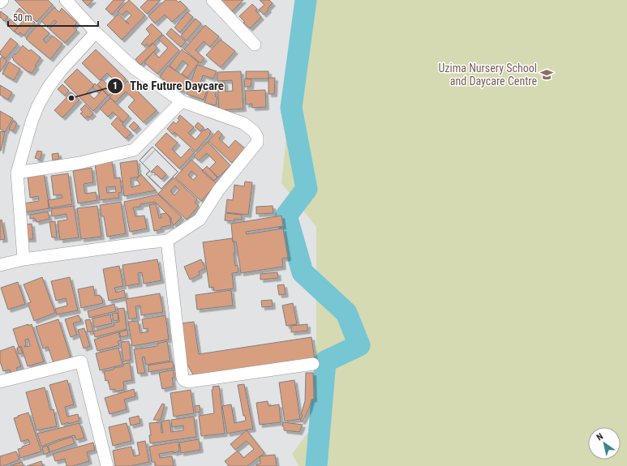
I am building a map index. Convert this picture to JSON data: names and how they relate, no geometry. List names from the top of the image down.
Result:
{
  "places": {
    "school or university": ["Uzima Nursery School and Daycare Centre"],
    "other": ["The Future Daycare"]
  },
  "scale_bar": "50 m",
  "north": "top left"
}
